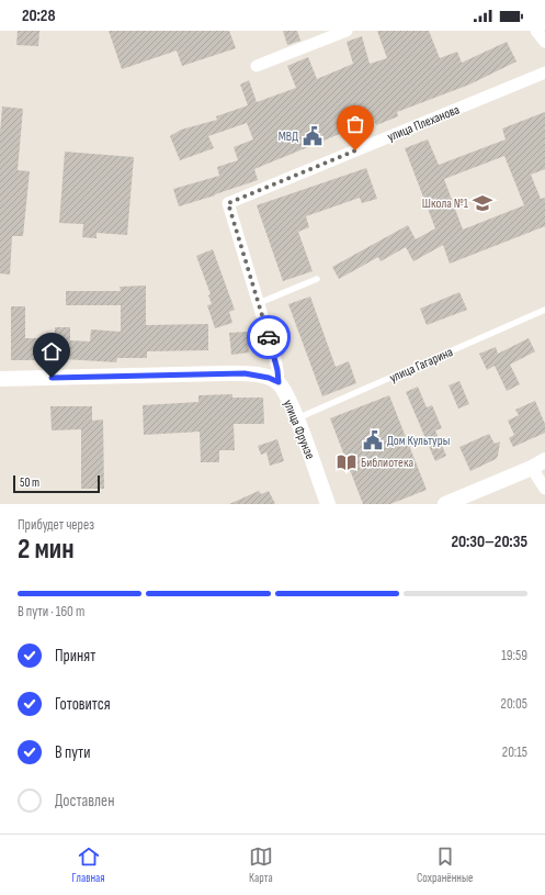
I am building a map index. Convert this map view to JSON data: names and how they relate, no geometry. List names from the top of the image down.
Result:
{
  "streets": {
    "street": ["улица Плеханова", "улица Фрунзе"],
    "lane": ["улица Гагарина"]
  },
  "crossings": [
    ["улица Плеханова", "улица Фрунзе"],
    ["улица Гагарина", "улица Фрунзе"]
  ],
  "places": {
    "public building": ["МВД", "Дом Культуры"],
    "school or university": ["Школа №1"],
    "library": ["Библиотека"]
  },
  "scale_bar": "50 m",
  "page": {
    "status": "20:28",
    "scale": "50 m",
    "heading": ["2 мин", "Прибудет через", "20:30–20:35"],
    "bar": "В пути · 160 m",
    "list": [
      ["Принят", "19:59"],
      ["Готовится", "20:05"],
      ["В пути", "20:15"],
      "Доставлен"
    ],
    "tabs": ["Главная", "Карта", "Сохранённые"]
  }
}
